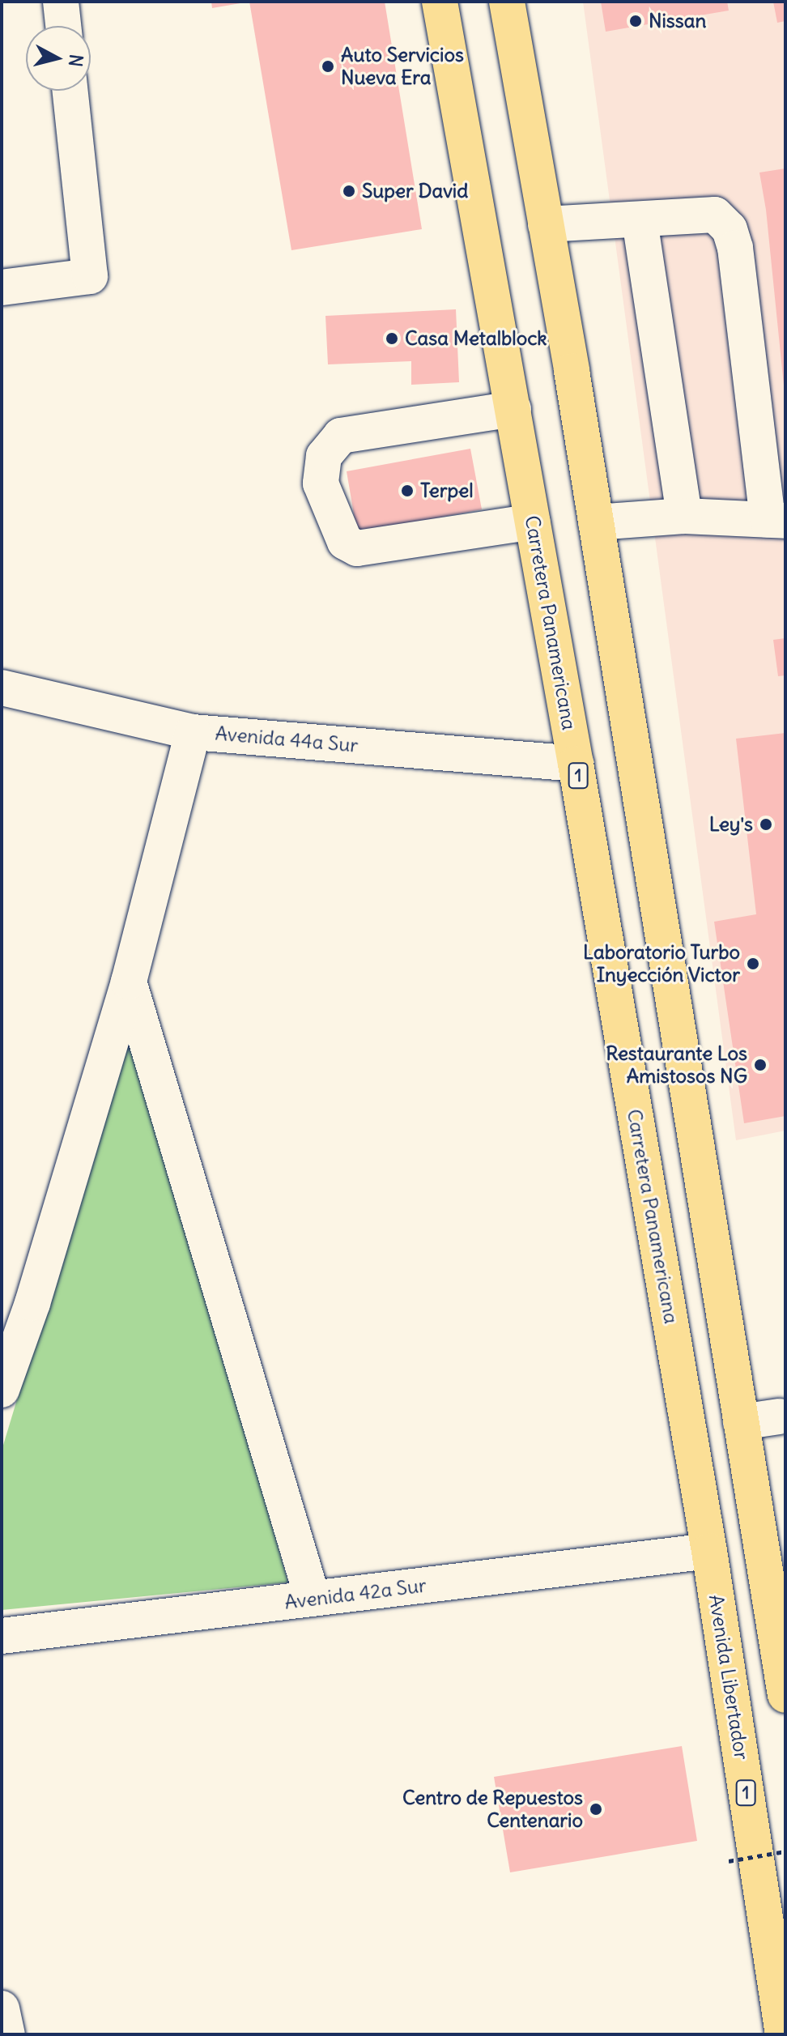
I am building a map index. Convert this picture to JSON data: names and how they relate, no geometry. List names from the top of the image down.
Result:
{
  "streets": {
    "highway": ["Carretera Panamericana", "1", "Avenida Libertador"],
    "street": ["Avenida 44a Sur", "Avenida 42a Sur"]
  },
  "crossings": [
    ["Carretera Panamericana", "Avenida 44a Sur"],
    ["Carretera Panamericana", "Avenida 42a Sur"],
    ["Carretera Panamericana", "Avenida Libertador"],
    ["Avenida 42a Sur", "Avenida Libertador"]
  ],
  "places": [
    "Nissan",
    "Auto Servicios Nueva Era",
    "Super David",
    "Casa Metalblock",
    "Terpel",
    "Ley's",
    "Laboratorio Turbo Inyección Victor",
    "Restaurante Los Amistosos NG",
    "Centro de Repuestos Centenario"
  ],
  "north": "right"
}
